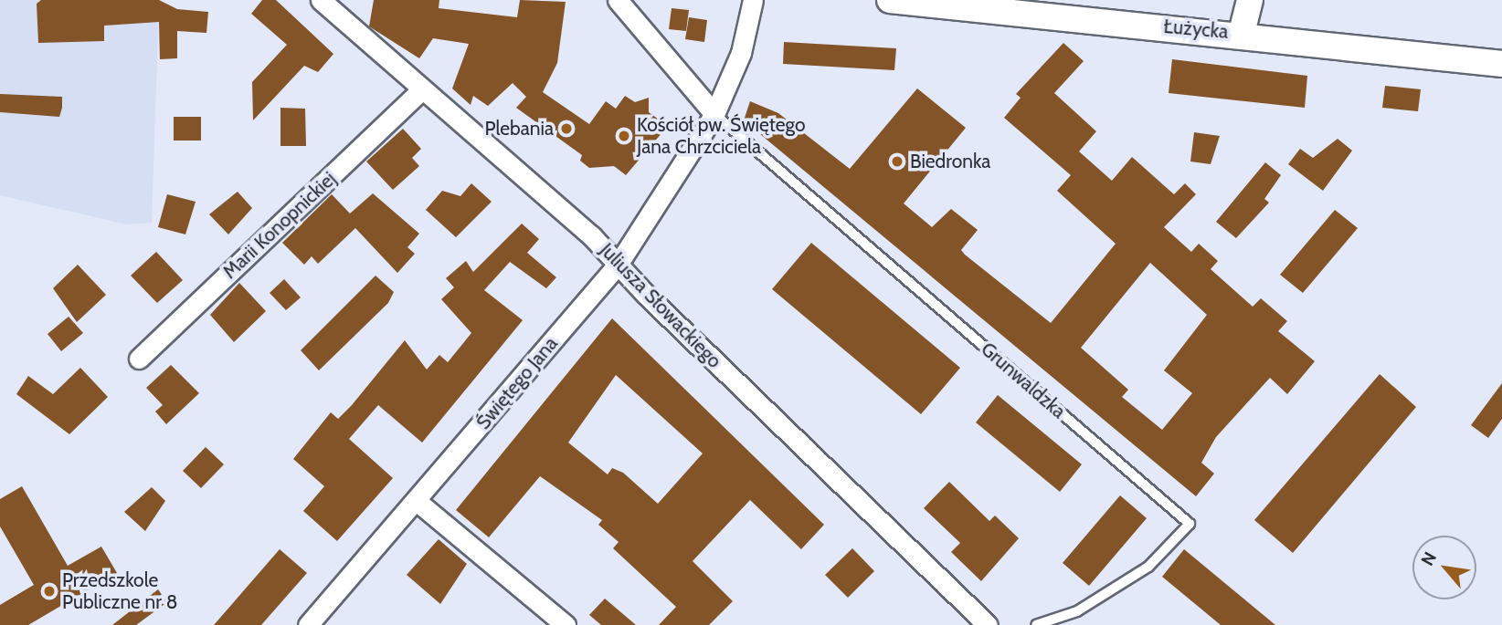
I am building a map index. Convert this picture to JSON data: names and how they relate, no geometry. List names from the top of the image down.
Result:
{
  "streets": {
    "main road": ["Łużycka"],
    "street": [
      "Marii Konopnickiej",
      "Juliusza Słowackiego",
      "Grunwaldzka",
      "Świętego Jana"
    ]
  },
  "crossings": [
    ["Marii Konopnickiej", "Juliusza Słowackiego"],
    ["Juliusza Słowackiego", "Świętego Jana"]
  ],
  "places": [
    "Plebania",
    "Kościół pw. Świętego Jana Chrzciciela",
    "Biedronka",
    "Przedszkole Publiczne nr 8"
  ],
  "north": "top left"
}
